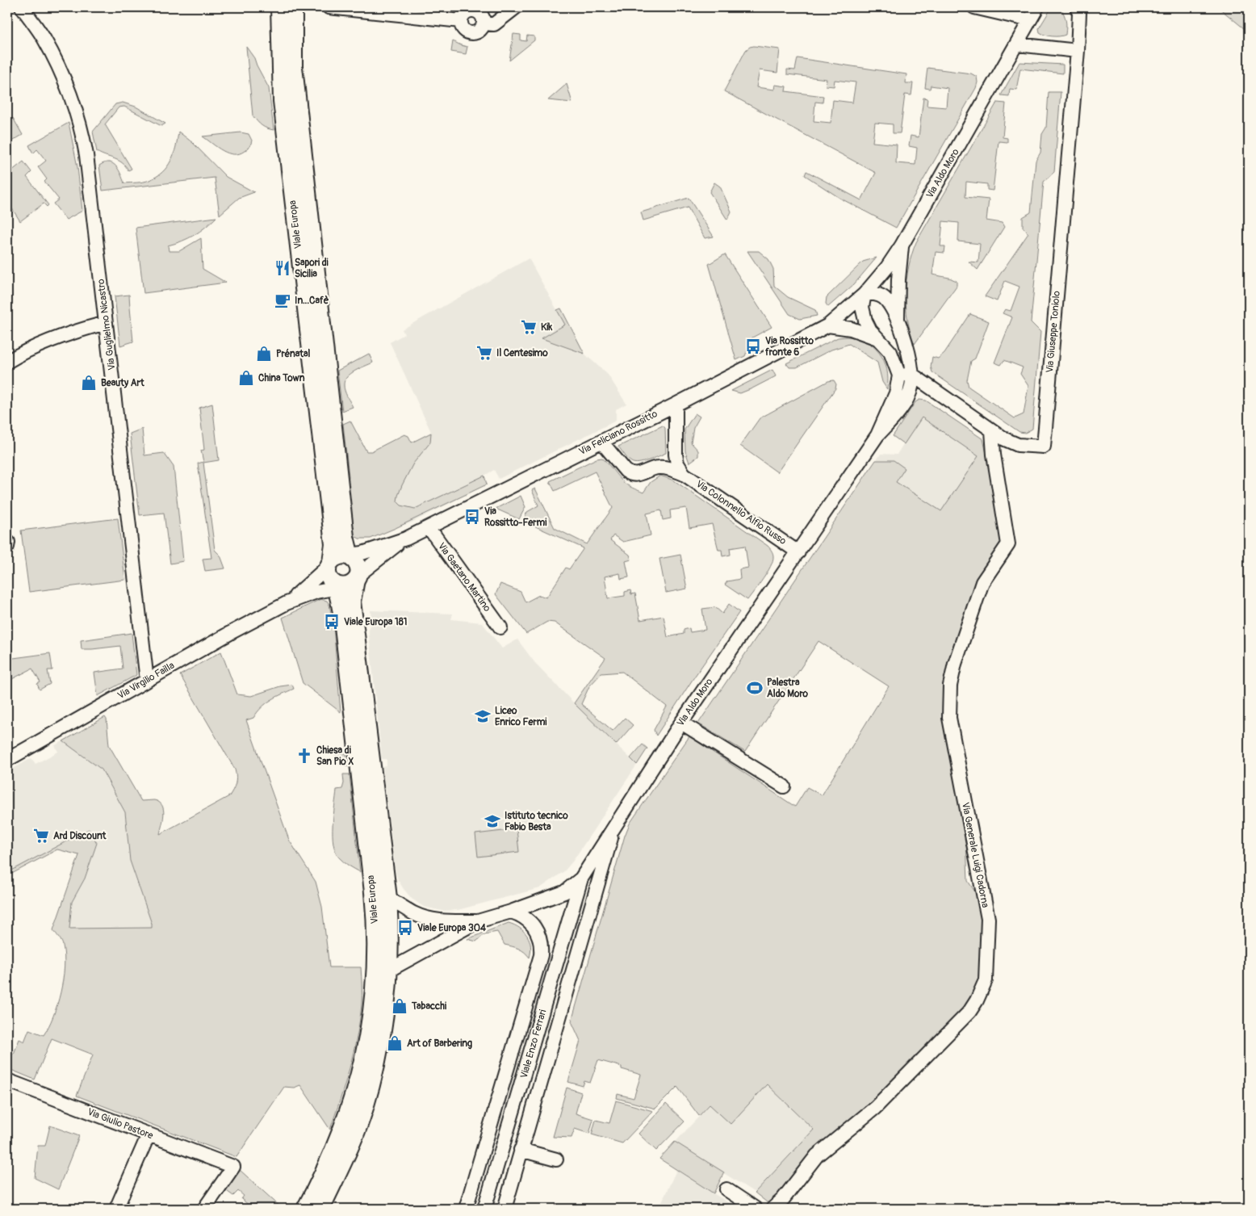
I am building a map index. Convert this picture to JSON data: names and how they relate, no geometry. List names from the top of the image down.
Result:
{
  "streets": {
    "main road": ["Viale Europa"],
    "street": [
      "Via Aldo Moro",
      "Via Guglielmo Nicastro",
      "Via Giuseppe Toniolo",
      "Via Feliciano Rossitto",
      "Via Colonnello Alfio Russo",
      "Via Gaetano Martino",
      "Via Virgilio Failla",
      "Via Generale Luigi Cadorna",
      "Viale Enzo Ferrari",
      "Via Giulio Pastore"
    ]
  },
  "crossings": [
    ["Via Aldo Moro", "Via Giuseppe Toniolo"],
    ["Via Aldo Moro", "Via Feliciano Rossitto"],
    ["Via Aldo Moro", "Via Colonnello Alfio Russo"],
    ["Via Aldo Moro", "Viale Enzo Ferrari"],
    ["Via Guglielmo Nicastro", "Via Virgilio Failla"],
    ["Via Giuseppe Toniolo", "Via Generale Luigi Cadorna"],
    ["Via Feliciano Rossitto", "Via Gaetano Martino"]
  ],
  "places": {
    "restaurant": ["Sapori di Sicilia"],
    "cafe": ["In...Cafè"],
    "supermarket": ["Kik", "Il Centesimo", "Ard Discount"],
    "bus stop": [
      "Via Rossitto fronte 6",
      "Via Rossitto-Fermi",
      "Viale Europa 181",
      "Viale Europa 304"
    ],
    "shop": [
      "Prénatal",
      "China Town",
      "Beauty Art",
      "Tabacchi",
      "Art of Barbering"
    ],
    "sports": ["Palestra Aldo Moro"],
    "school or university": ["Liceo Enrico Fermi", "Istituto tecnico Fabio Besta"],
    "church": ["Chiesa di San Pio X"]
  }
}
